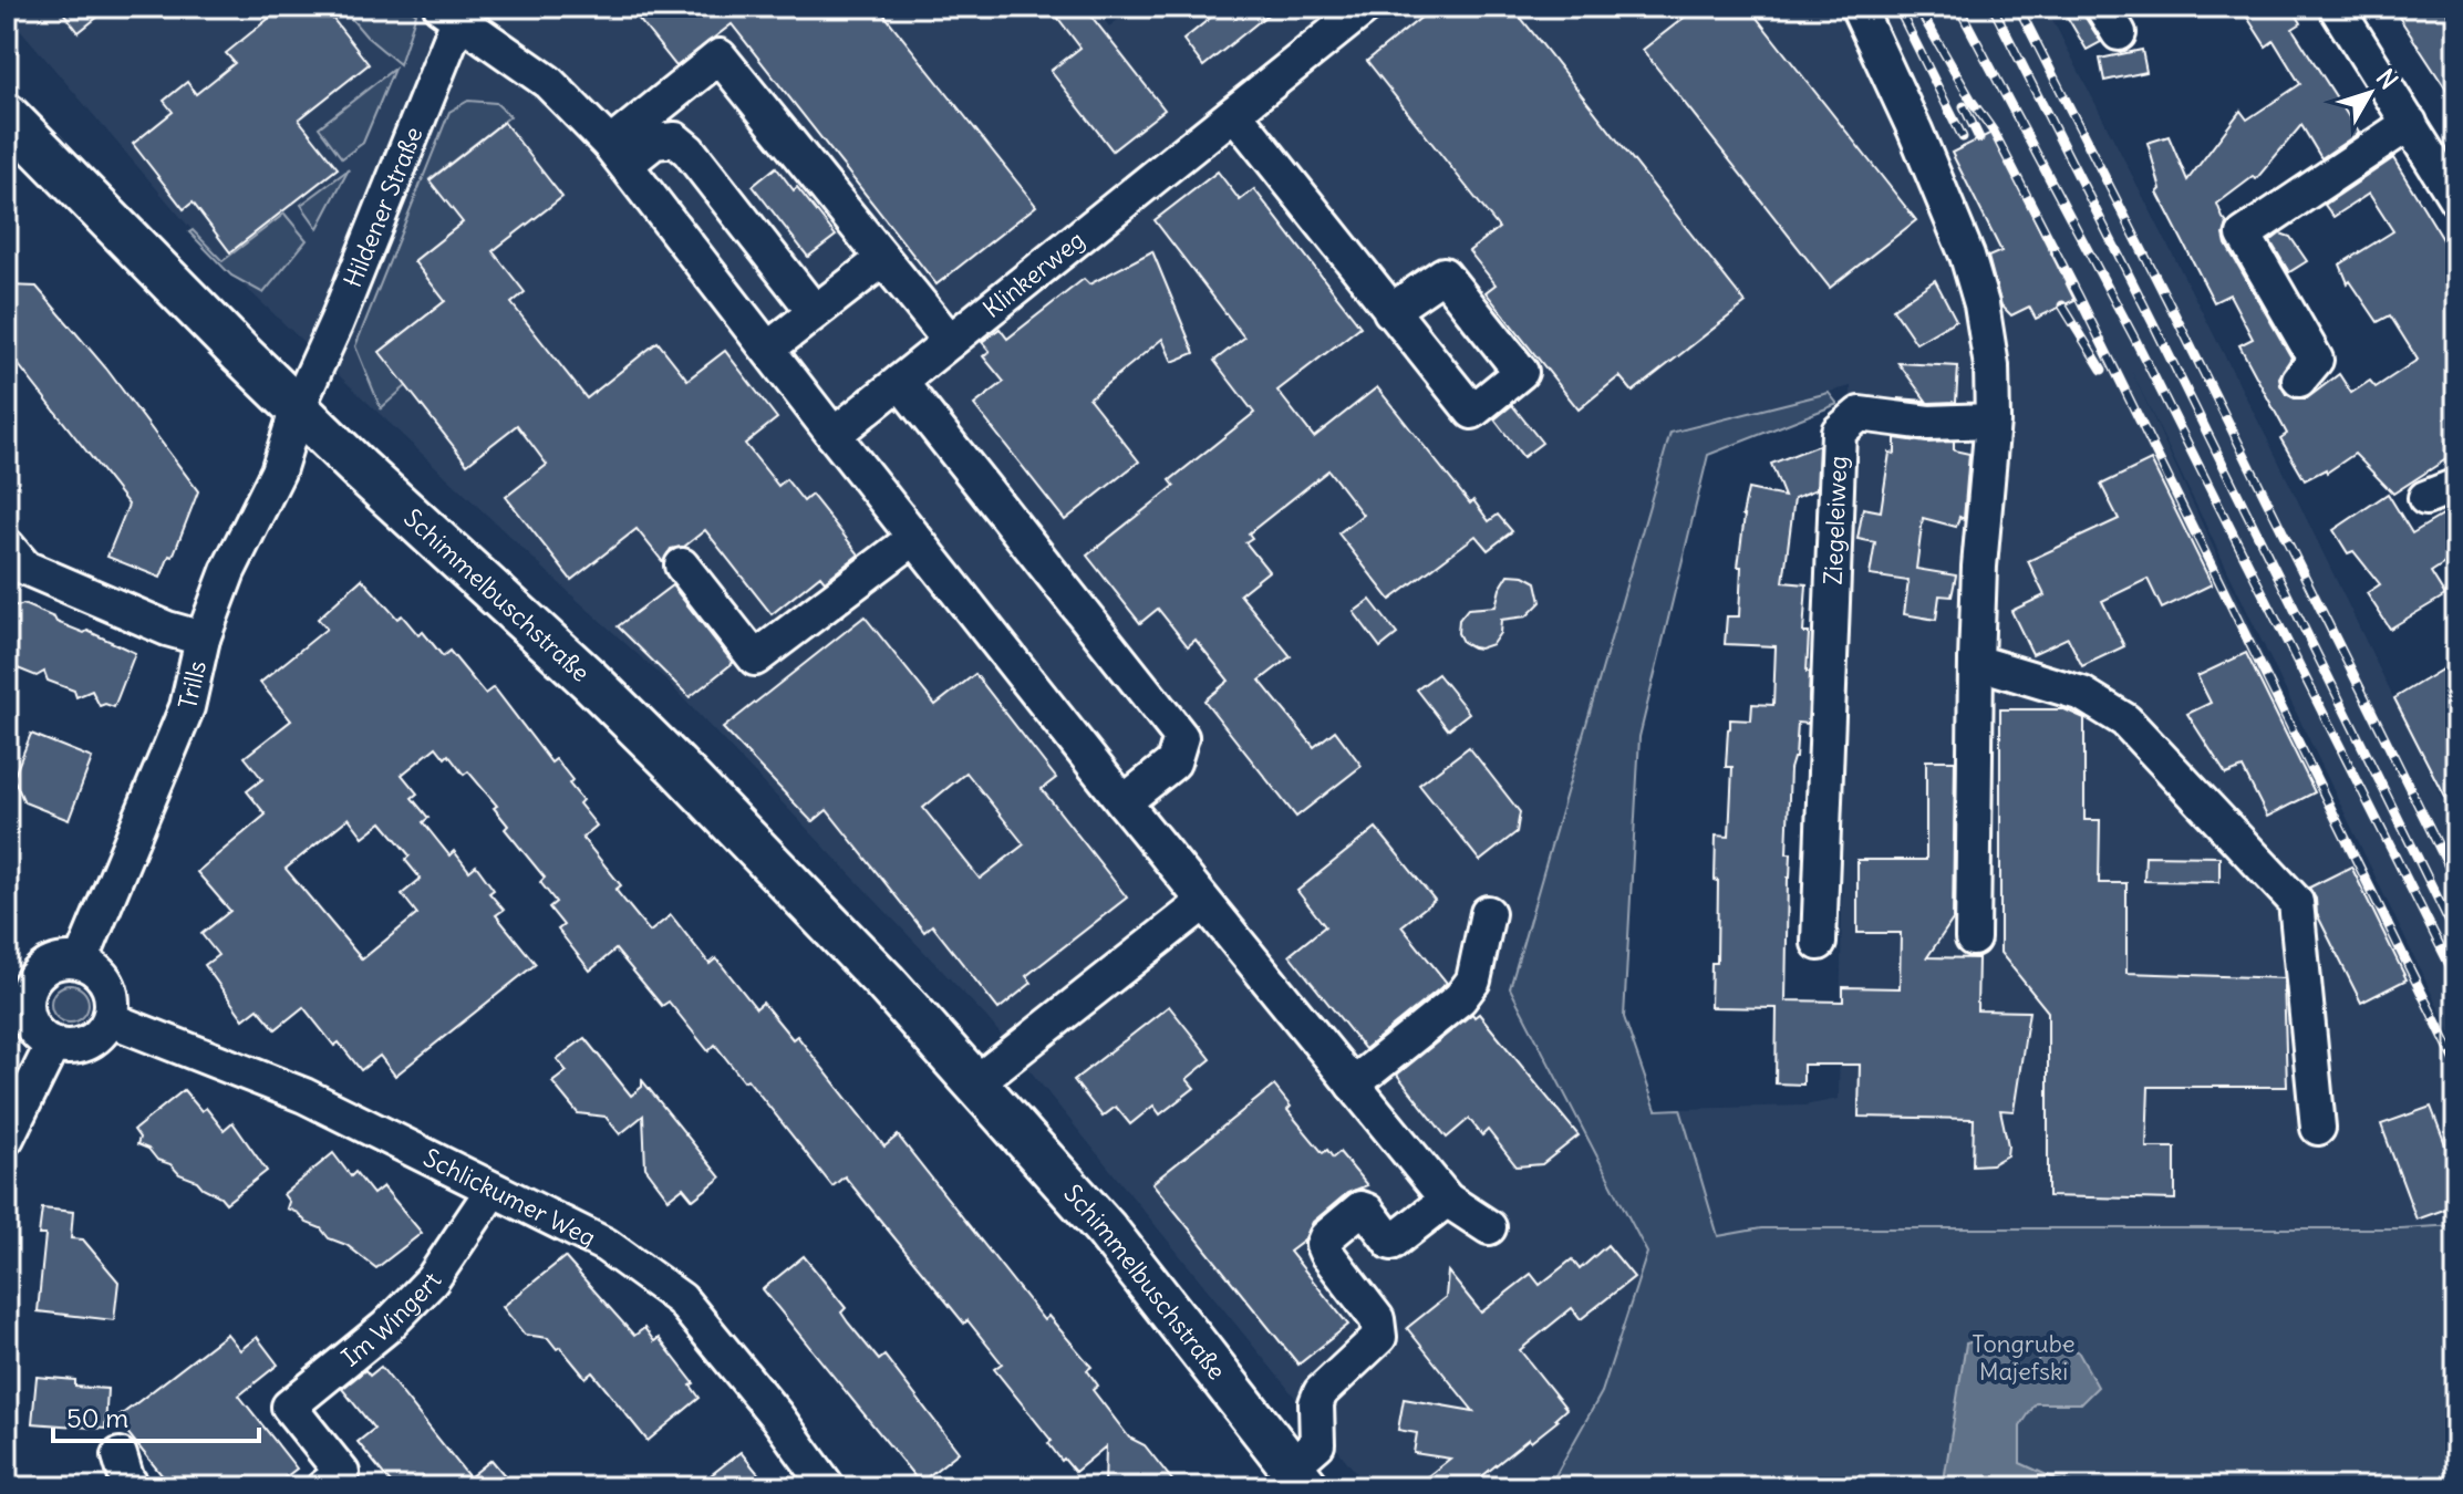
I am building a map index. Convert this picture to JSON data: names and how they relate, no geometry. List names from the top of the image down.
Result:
{
  "streets": {
    "main road": ["Schimmelbuschstraße"],
    "street": [
      "Hildener Straße",
      "Klinkerweg",
      "Ziegeleiweg",
      "Trills",
      "Schlickumer Weg",
      "Im Wingert"
    ]
  },
  "crossings": [
    ["Hildener Straße", "Schimmelbuschstraße"],
    ["Hildener Straße", "Trills"],
    ["Schimmelbuschstraße", "Trills"],
    ["Trills", "Schlickumer Weg"],
    ["Schlickumer Weg", "Im Wingert"]
  ],
  "parks": ["Tongrube Majefski"],
  "scale_bar": "50 m",
  "north": "top right"
}
